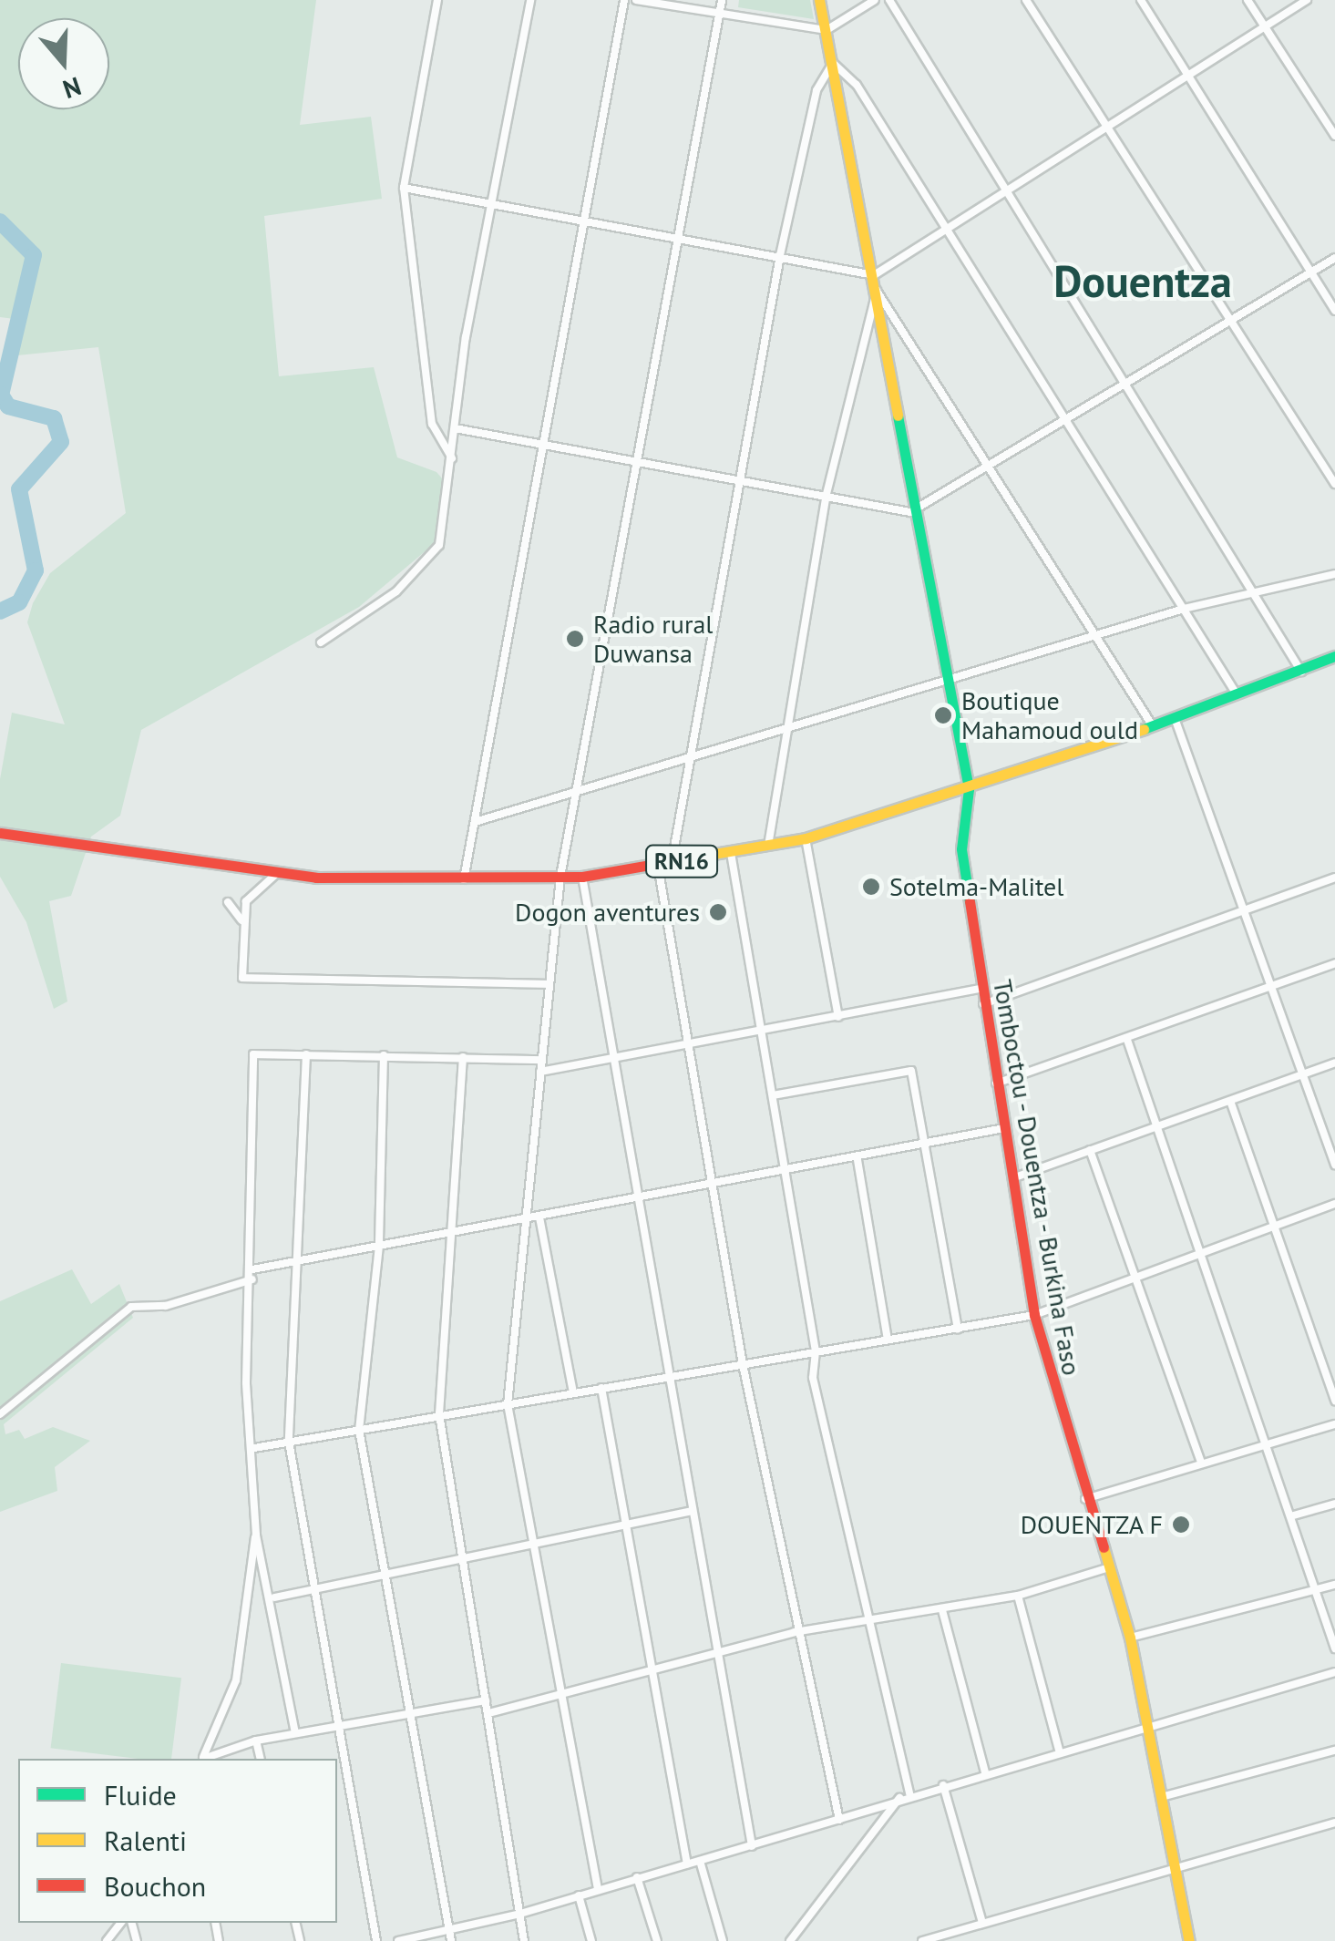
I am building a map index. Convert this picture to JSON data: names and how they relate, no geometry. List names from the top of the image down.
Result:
{
  "streets": {
    "main road": ["RN16", "Tomboctou - Douentza - Burkina Faso"]
  },
  "crossings": [
    ["RN16", "Tomboctou - Douentza - Burkina Faso"]
  ],
  "districts": ["Douentza"],
  "places": [
    "Radio rural Duwansa",
    "Boutique Mahamoud ould",
    "Sotelma-Malitel",
    "Dogon aventures",
    "DOUENTZA F"
  ],
  "legend": ["Fluide", "Ralenti", "Bouchon"],
  "north": "bottom"
}
